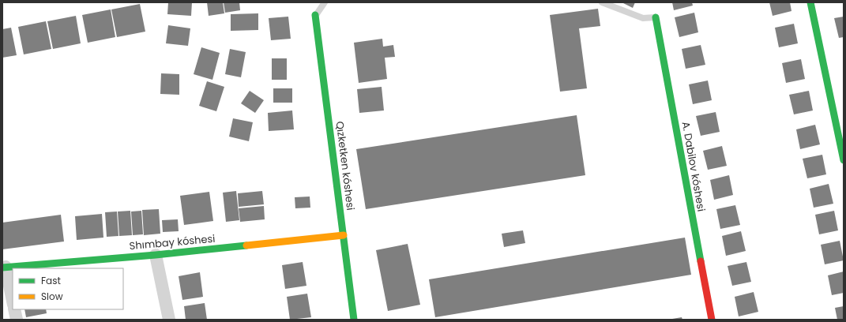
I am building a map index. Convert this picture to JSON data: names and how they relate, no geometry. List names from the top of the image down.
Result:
{
  "streets": {
    "street": ["Qızketken kóshesi", "A. Dabilov kóshesi", "Shımbay kóshesi"]
  },
  "crossings": [
    ["Qızketken kóshesi", "Shımbay kóshesi"]
  ],
  "legend": ["Fast", "Slow"]
}
